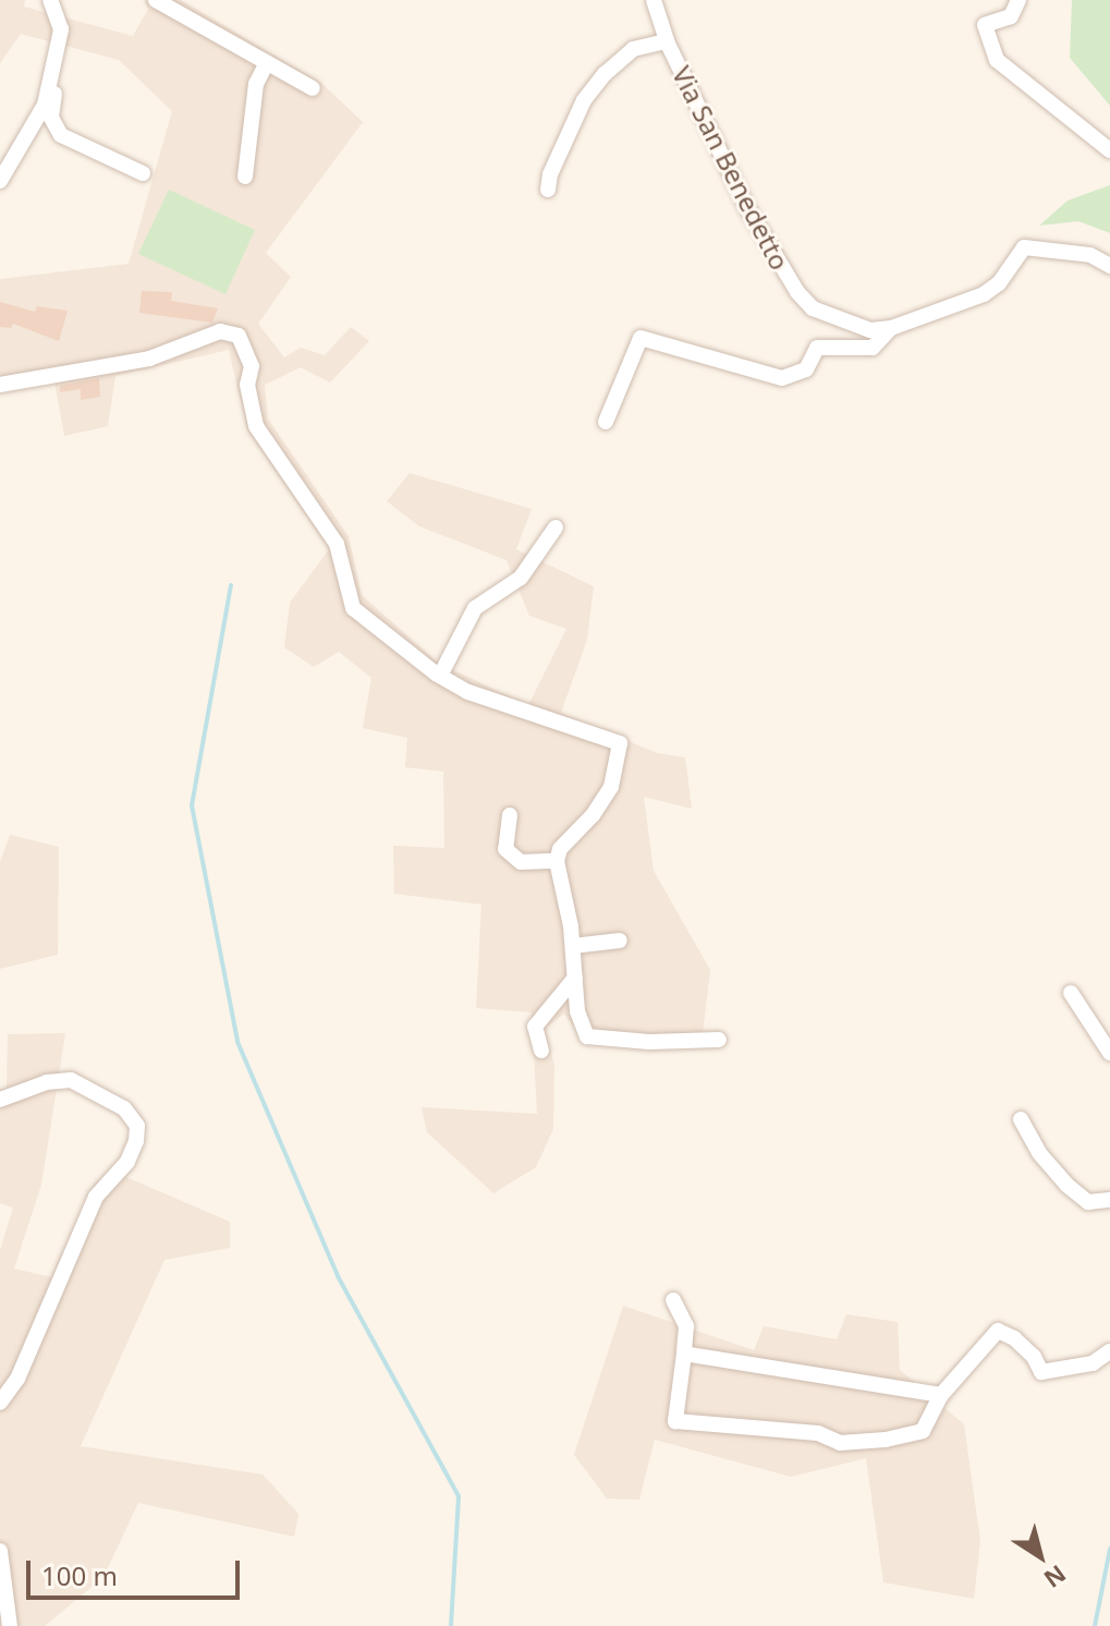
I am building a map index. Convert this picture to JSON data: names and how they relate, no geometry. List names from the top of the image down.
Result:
{
  "streets": {
    "street": ["Via San Benedetto"]
  },
  "scale_bar": "100 m",
  "north": "bottom right"
}
